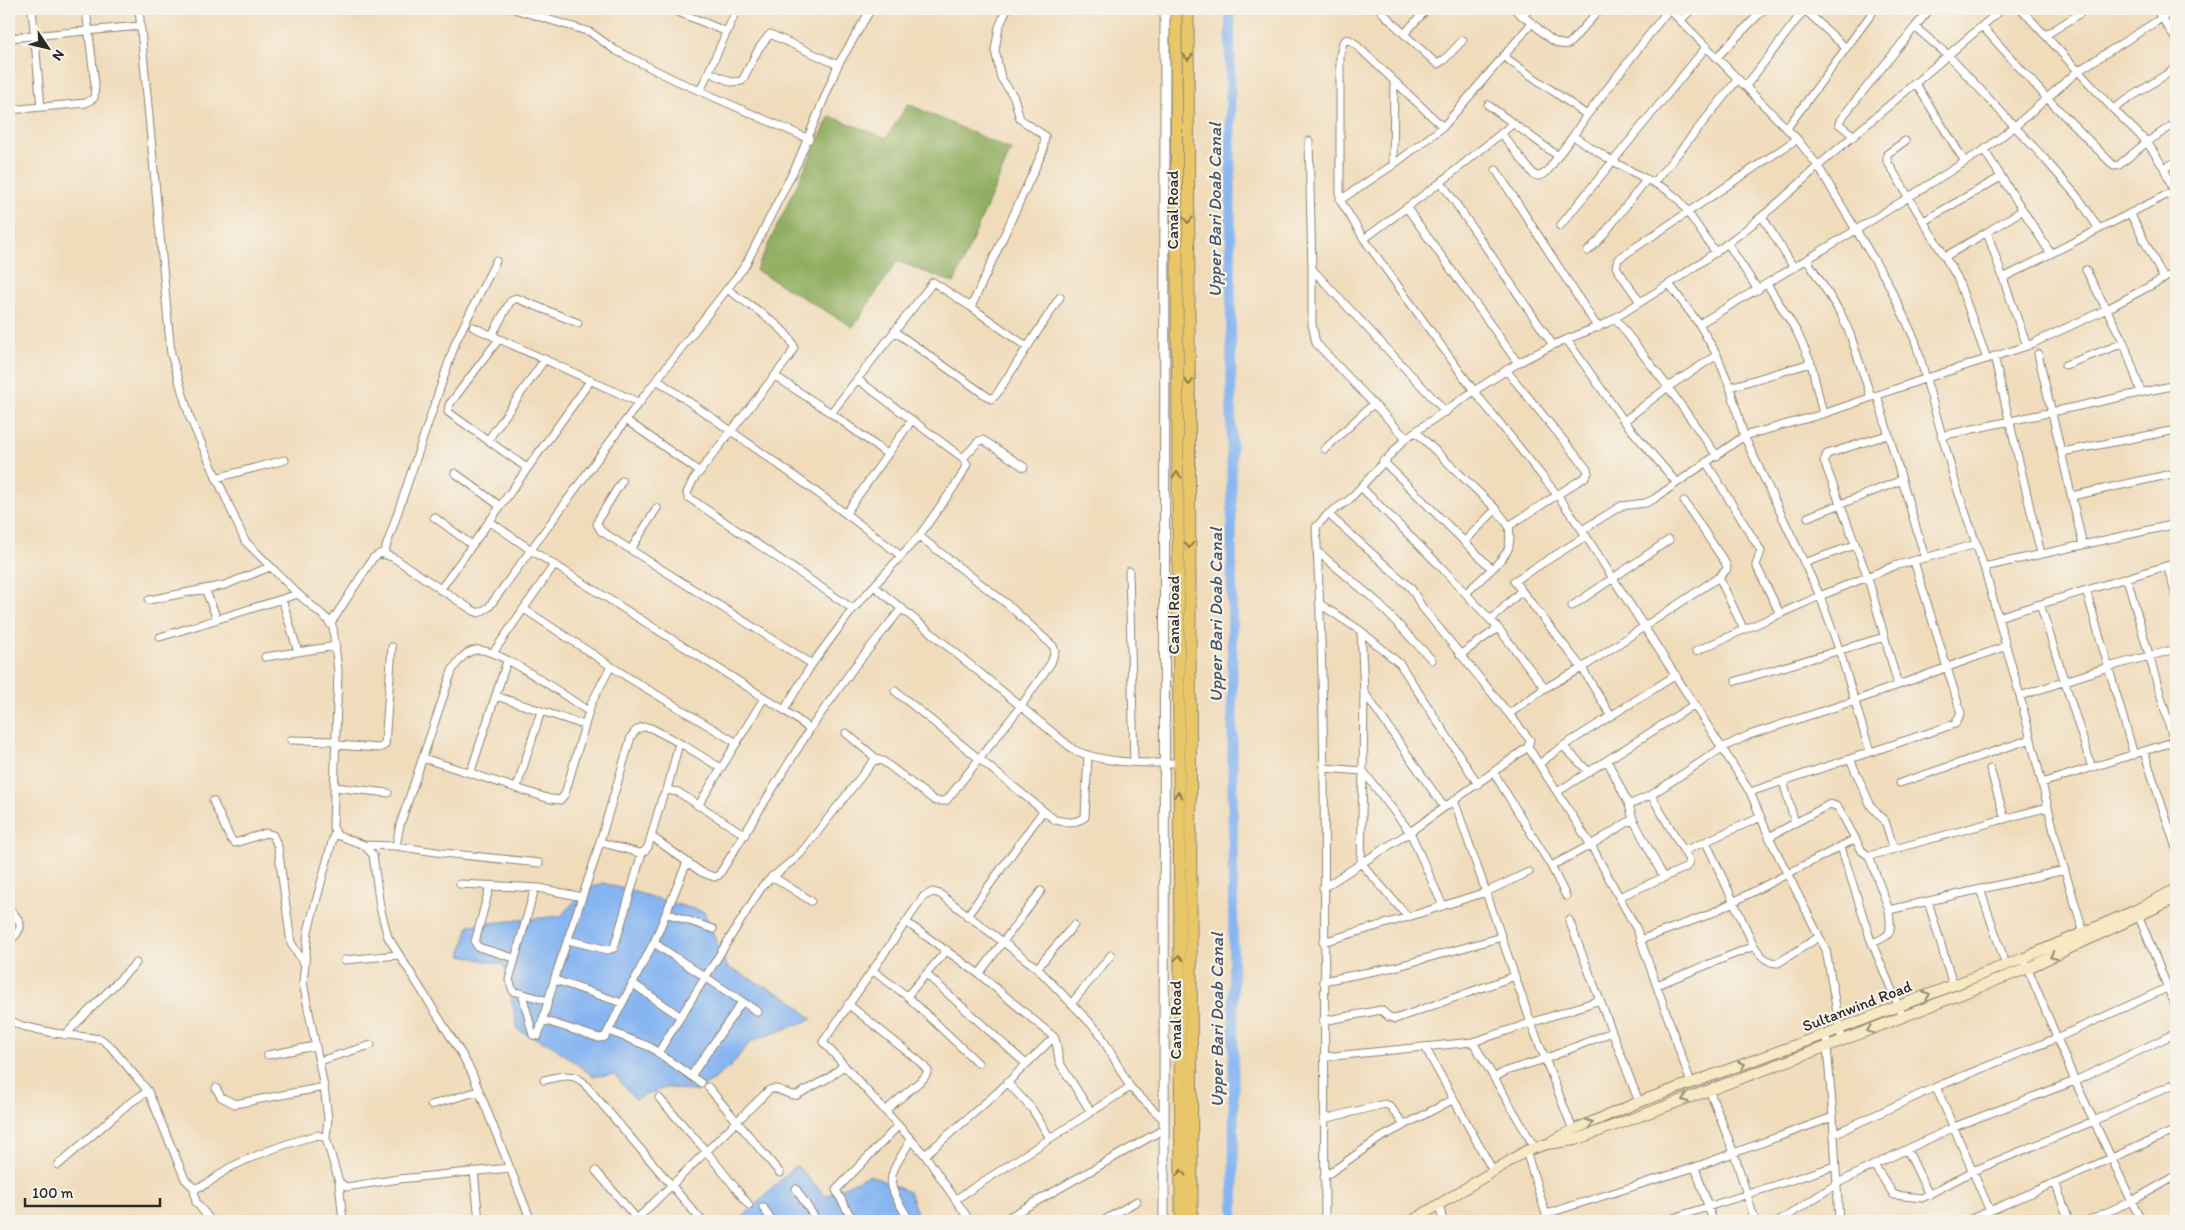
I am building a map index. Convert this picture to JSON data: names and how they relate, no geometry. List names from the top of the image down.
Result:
{
  "streets": {
    "main road": ["Canal Road", "Sultanwind Road"]
  },
  "water": ["Upper Bari Doab Canal"],
  "scale_bar": "100 m",
  "north": "bottom right"
}
